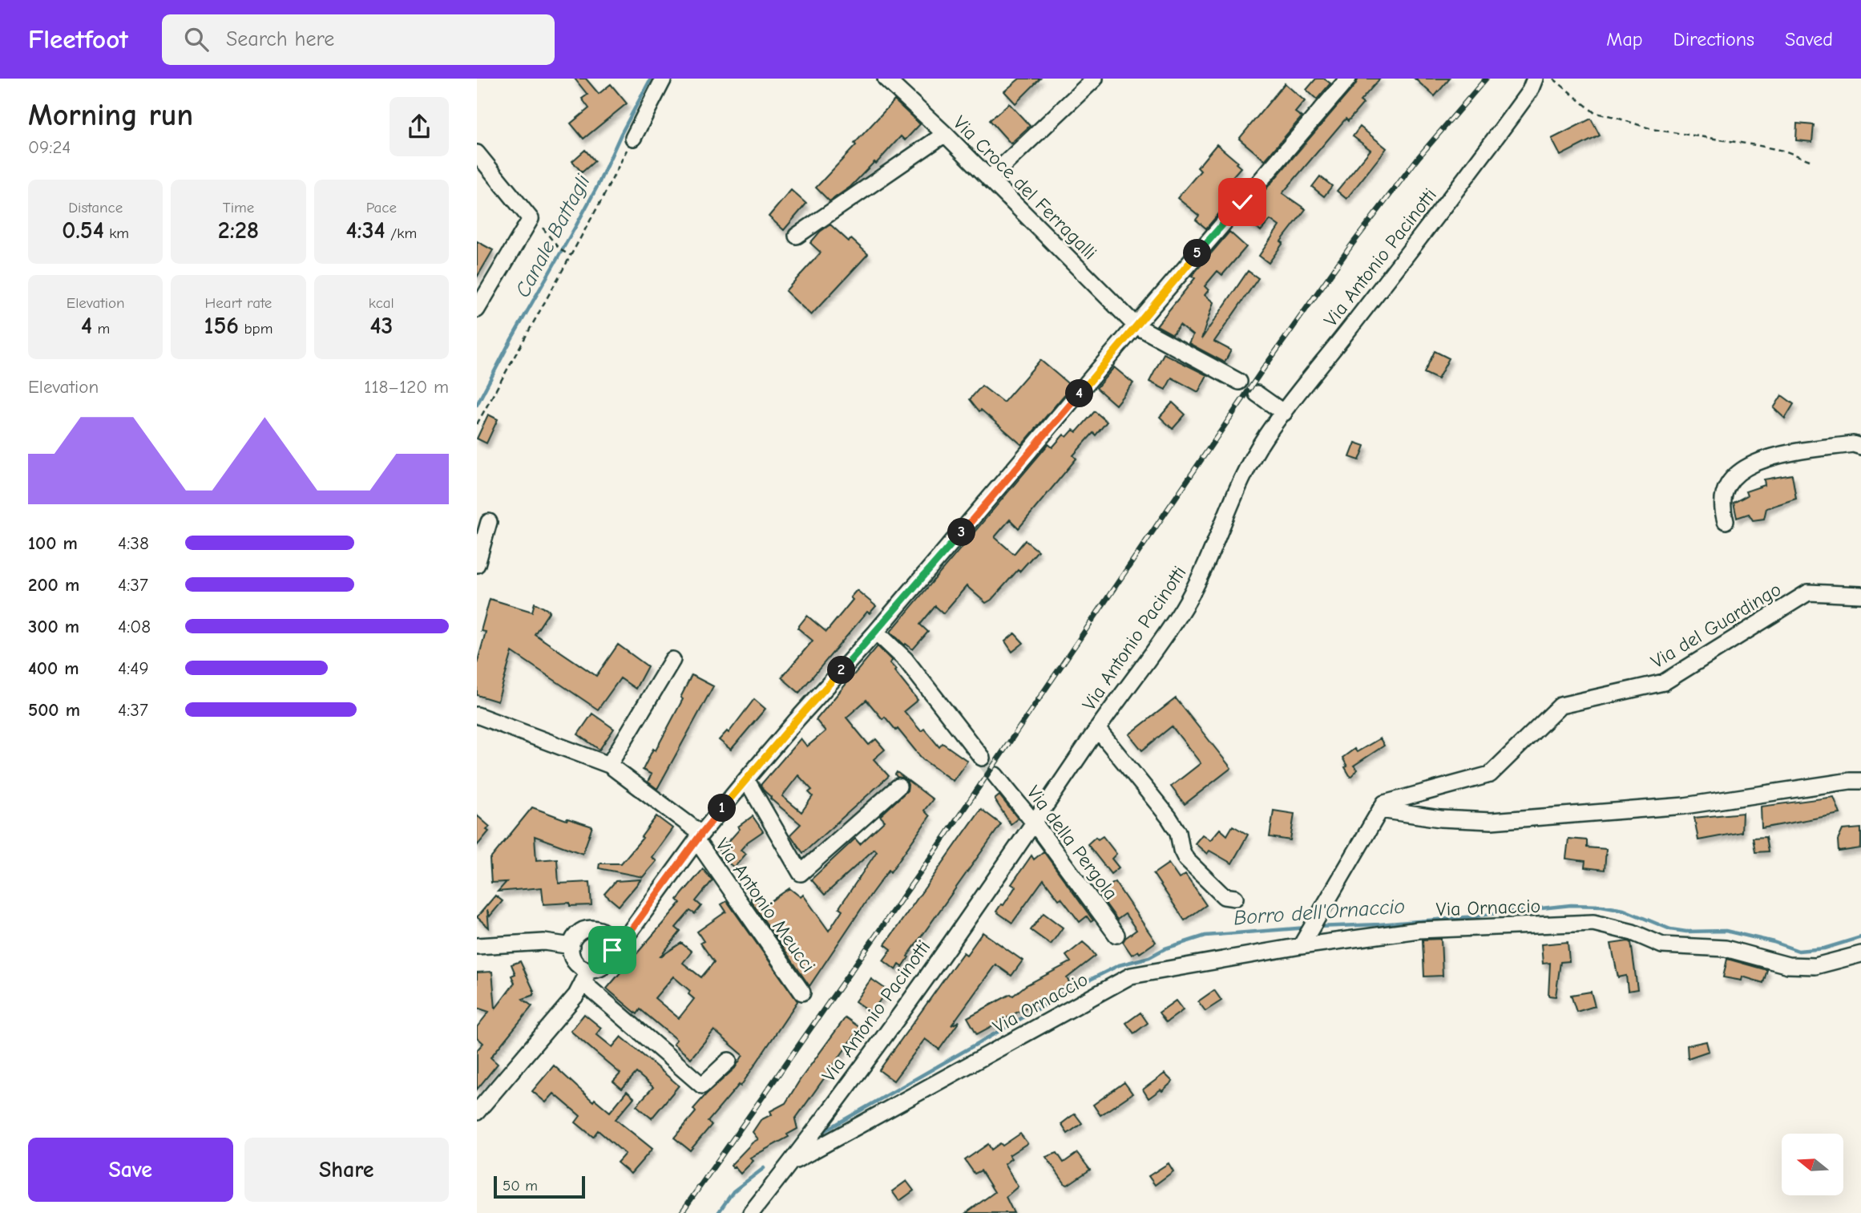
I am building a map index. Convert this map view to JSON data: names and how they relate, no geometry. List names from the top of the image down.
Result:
{
  "streets": {
    "street": [
      "Via Croce del Ferragalli",
      "Via Antonio Pacinotti",
      "Via del Guardingo",
      "Via della Pergola",
      "Via Antonio Meucci",
      "Via Ornaccio"
    ]
  },
  "crossings": [
    ["Via Antonio Pacinotti", "Via della Pergola"],
    ["Via Antonio Pacinotti", "Via Ornaccio"]
  ],
  "water": ["Canale Battagli", "Borro dell'Ornaccio"],
  "scale_bar": "50 m",
  "north": "left",
  "page": {
    "header": "Fleetfoot",
    "search": "Search here",
    "nav": ["Map", "Directions", "Saved"],
    "heading": ["Morning run", "09:24"],
    "stats": [
      ["Distance", "0.54 km"],
      ["Time", "2:28"],
      ["Pace", "4:34 /km"],
      ["Elevation", "4 m"],
      ["Heart rate", "156 bpm"],
      ["kcal", "43"]
    ],
    "pins": [
      "5",
      "4",
      "3",
      "2",
      "1"
    ],
    "chart": ["Elevation", "118–120 m"],
    "list": [
      {
        "name": "100 m",
        "note": "4:38"
      },
      {
        "name": "200 m",
        "note": "4:37"
      },
      {
        "name": "300 m",
        "note": "4:08"
      },
      {
        "name": "400 m",
        "note": "4:49"
      },
      {
        "name": "500 m",
        "note": "4:37"
      }
    ],
    "buttons": ["Save", "Share"],
    "scale": "50 m"
  }
}
